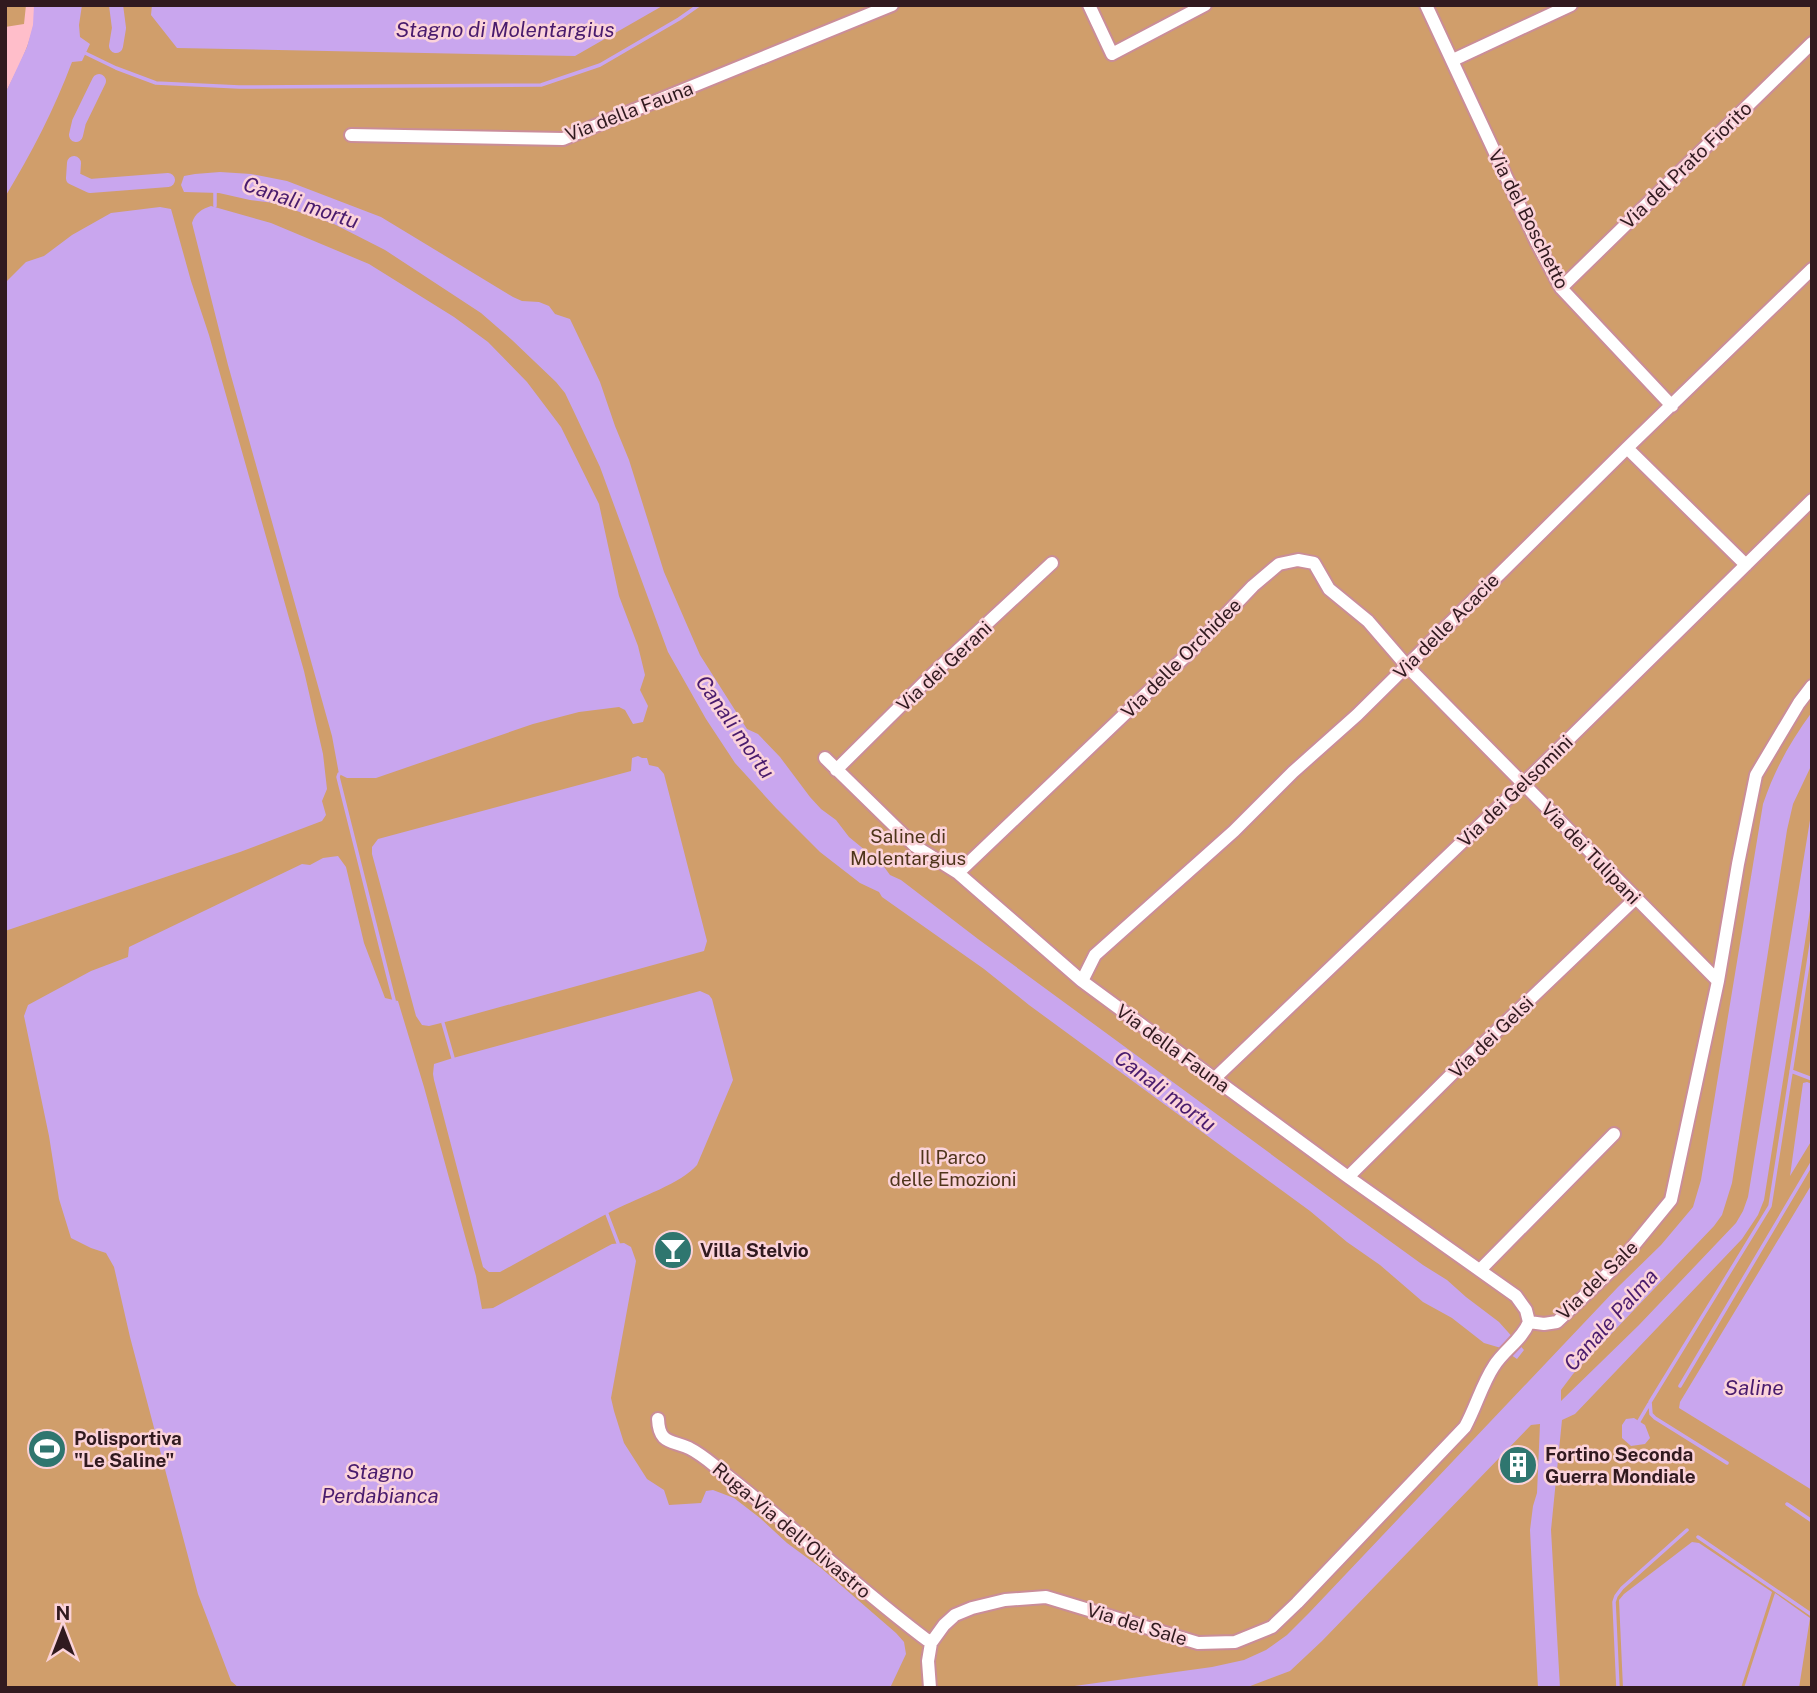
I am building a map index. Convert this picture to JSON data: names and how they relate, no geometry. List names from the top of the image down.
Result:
{
  "streets": {
    "street": [
      "Via della Fauna",
      "Via del Prato Fiorito",
      "Via del Boschetto",
      "Via delle Acacie",
      "Via delle Orchidee",
      "Via dei Gerani",
      "Via dei Gelsomini",
      "Via dei Tulipani",
      "Via dei Gelsi",
      "Via del Sale",
      "Ruga-Via dell'Olivastro"
    ]
  },
  "crossings": [
    ["Via della Fauna", "Via delle Acacie"],
    ["Via della Fauna", "Via delle Orchidee"],
    ["Via della Fauna", "Via dei Gerani"],
    ["Via della Fauna", "Via dei Gelsomini"],
    ["Via della Fauna", "Via dei Gelsi"],
    ["Via della Fauna", "Via del Sale"],
    ["Via del Prato Fiorito", "Via del Boschetto"],
    ["Via del Boschetto", "Via delle Acacie"],
    ["Via delle Acacie", "Via delle Orchidee"],
    ["Via delle Acacie", "Via dei Tulipani"],
    ["Via delle Orchidee", "Via dei Tulipani"],
    ["Via dei Gelsomini", "Via dei Tulipani"],
    ["Via dei Tulipani", "Via dei Gelsi"],
    ["Via dei Tulipani", "Via del Sale"],
    ["Via del Sale", "Ruga-Via dell'Olivastro"]
  ],
  "water": [
    "Stagno di Molentargius",
    "Canali mortu",
    "Canale Palma",
    "Saline",
    "Stagno Perdabianca"
  ],
  "parks": ["Saline di Molentargius", "Il Parco delle Emozioni"],
  "places": {
    "bar": ["Villa Stelvio"],
    "sports": ["Polisportiva \"Le Saline\""],
    "building": ["Fortino Seconda Guerra Mondiale"]
  },
  "north": "top"
}
